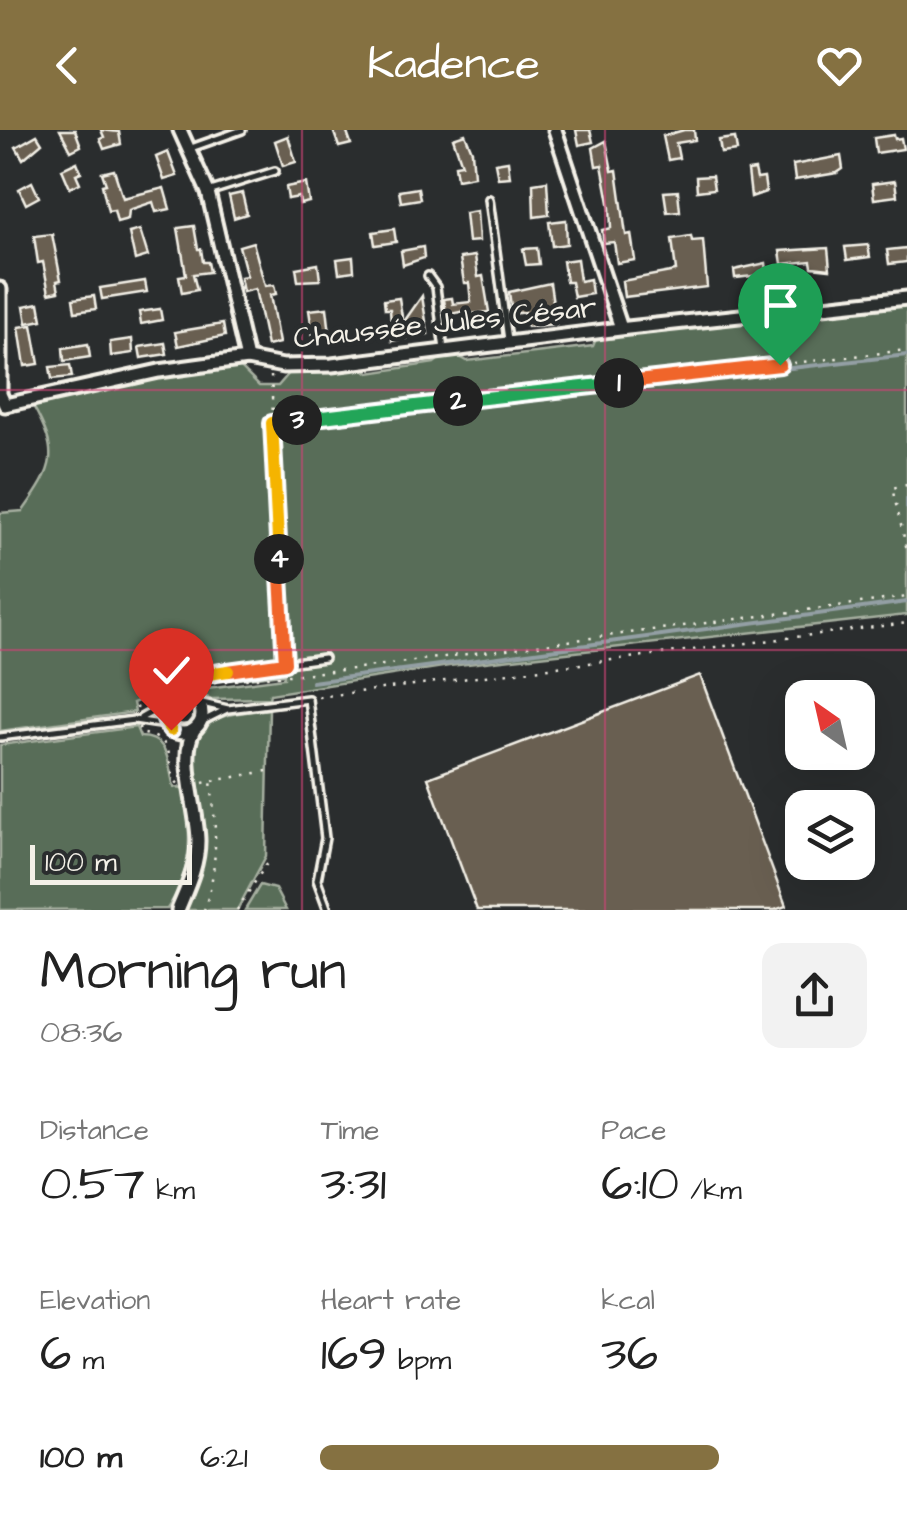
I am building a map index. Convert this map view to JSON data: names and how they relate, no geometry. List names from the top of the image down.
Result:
{
  "streets": {
    "street": ["Chaussée Jules César"]
  },
  "scale_bar": "100 m",
  "north": "top left",
  "page": {
    "header": "Kadence",
    "pins": [
      "1",
      "2",
      "3",
      "4"
    ],
    "scale": "100 m",
    "heading": ["Morning run", "08:36"],
    "stats": [
      ["Distance", "0.57 km"],
      ["Time", "3:31"],
      ["Pace", "6:10 /km"],
      ["Elevation", "6 m"],
      ["Heart rate", "169 bpm"],
      ["kcal", "36"]
    ],
    "list": [
      {
        "name": "100 m",
        "note": "6:21"
      }
    ]
  }
}
